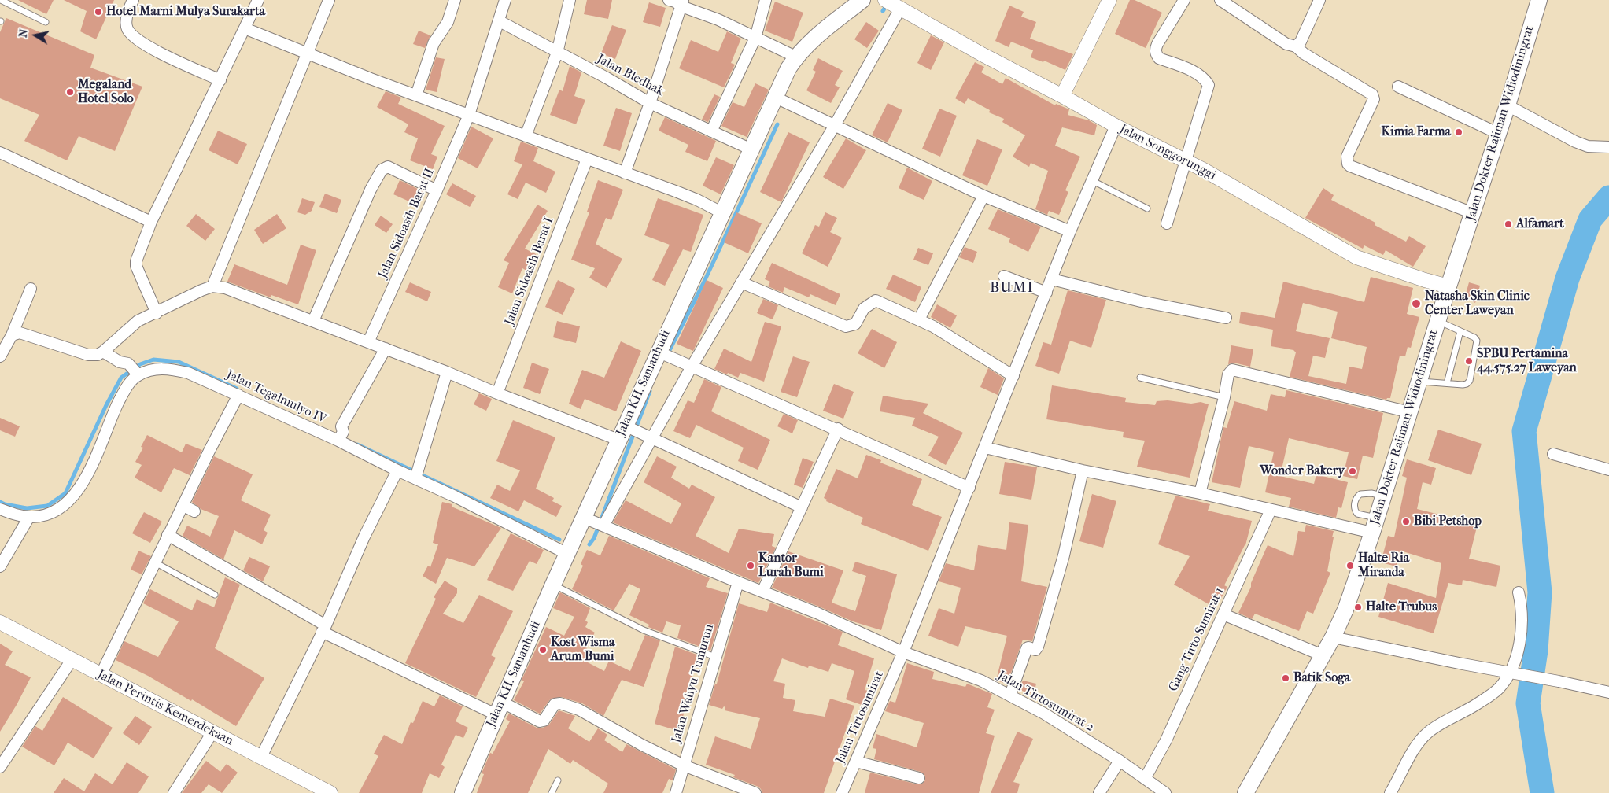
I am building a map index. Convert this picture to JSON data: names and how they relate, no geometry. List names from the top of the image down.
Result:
{
  "streets": {
    "main road": ["Jalan Dokter Rajiman Widiodiningrat", "Jalan KH. Samanhudi"],
    "street": [
      "Jalan Bledhak",
      "Jalan Songgorunggi",
      "Jalan Sidoasih Barat II",
      "Jalan Sidoasih Barat I",
      "Jalan Tegalmulyo IV",
      "Gang Tirto Sumirat 1",
      "Jalan Wahyu Tumurun",
      "Jalan Tirtosumirat 2",
      "Jalan Perintis Kemerdekaan",
      "Jalan Tirtosumirat"
    ]
  },
  "crossings": [
    ["Jalan Bledhak", "Jalan Sidoasih Barat II"],
    ["Jalan Bledhak", "Jalan KH. Samanhudi"],
    ["Jalan Dokter Rajiman Widiodiningrat", "Jalan Songgorunggi"],
    ["Jalan Songgorunggi", "Jalan Tirtosumirat"],
    ["Jalan KH. Samanhudi", "Jalan Tegalmulyo IV"],
    ["Jalan KH. Samanhudi", "Jalan Tirtosumirat 2"],
    ["Gang Tirto Sumirat 1", "Jalan Tirtosumirat 2"],
    ["Jalan Wahyu Tumurun", "Jalan Tirtosumirat 2"],
    ["Jalan Tirtosumirat 2", "Jalan Tirtosumirat"]
  ],
  "districts": ["BUMI"],
  "places": [
    "Hotel Marni Mulya Surakarta",
    "Megaland Hotel Solo",
    "Kimia Farma",
    "Alfamart",
    "Natasha Skin Clinic Center Laweyan",
    "SPBU Pertamina 44.575.27 Laweyan",
    "Wonder Bakery",
    "Bibi Petshop",
    "Kantor Lurah Bumi",
    "Halte Ria Miranda",
    "Halte Trubus",
    "Kost Wisma Arum Bumi",
    "Batik Soga"
  ],
  "north": "left"
}
